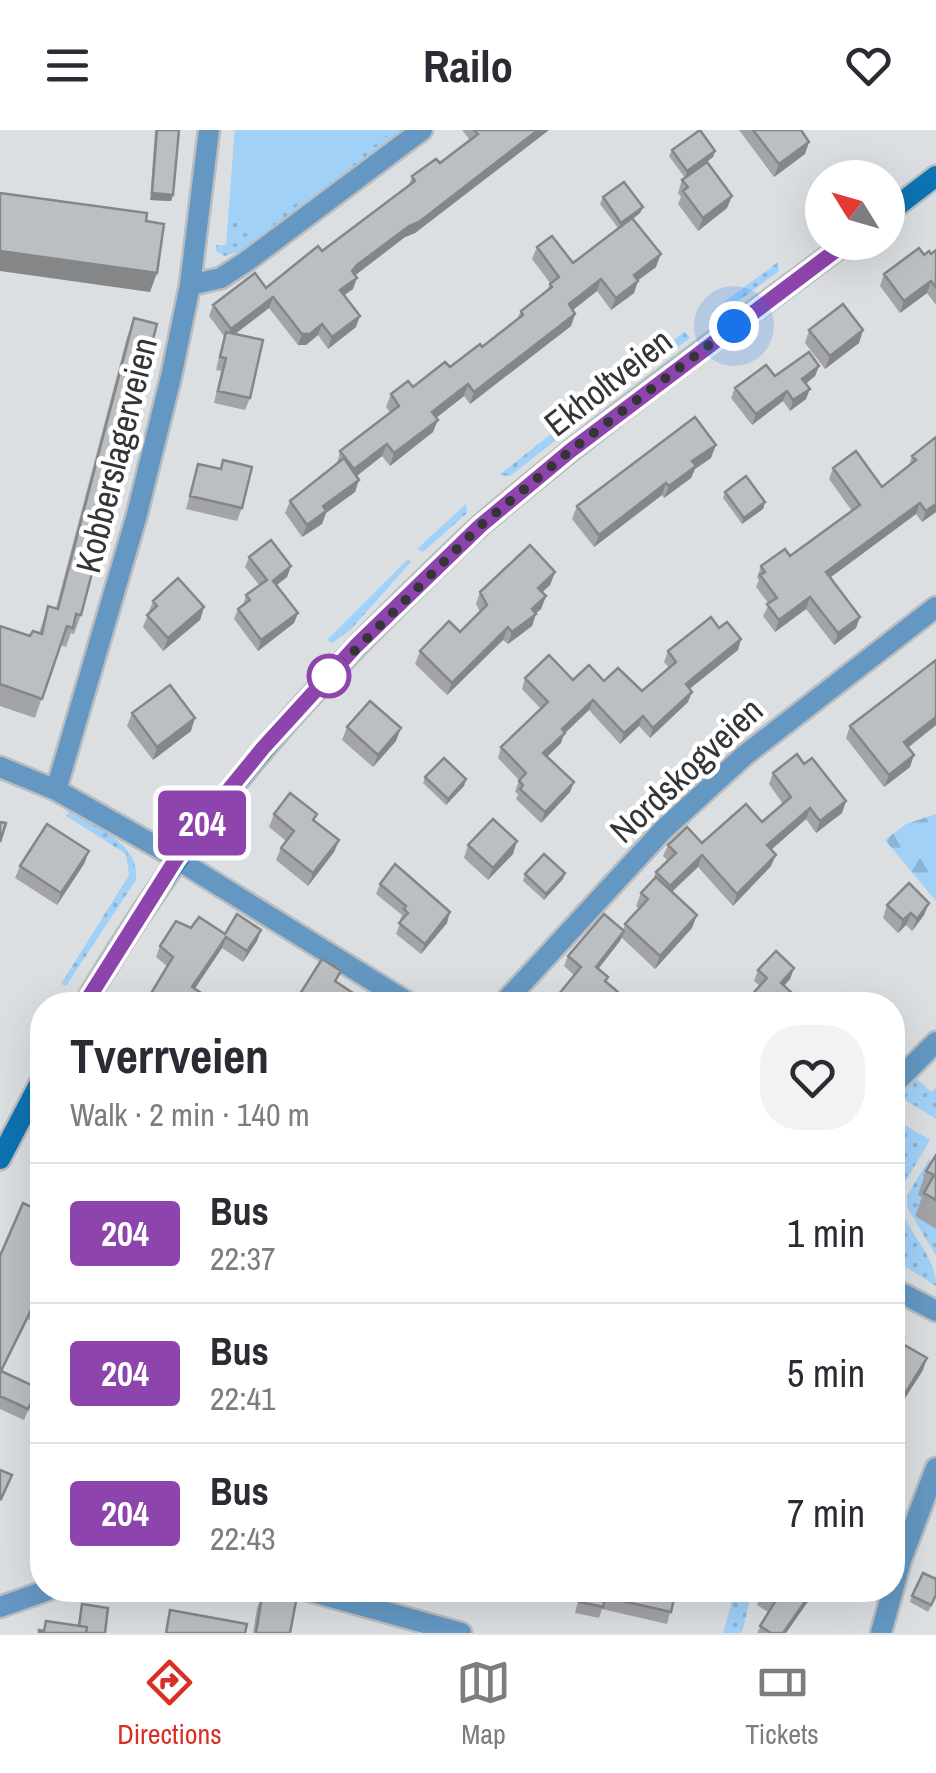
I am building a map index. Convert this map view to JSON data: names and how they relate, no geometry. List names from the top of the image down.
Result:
{
  "streets": {
    "street": ["Ekholtveien", "Kobberslagerveien", "Nordskogveien"]
  },
  "lines": ["bus line 204"],
  "north": "top left",
  "page": {
    "header": "Railo",
    "on_map": "204",
    "heading": ["Tverrveien", "Walk · 2 min · 140 m"],
    "list": [
      {
        "mark": "204",
        "name": "Bus",
        "note": "22:37",
        "value": "1 min"
      },
      {
        "mark": "204",
        "name": "Bus",
        "note": "22:41",
        "value": "5 min"
      },
      {
        "mark": "204",
        "name": "Bus",
        "note": "22:43",
        "value": "7 min"
      }
    ],
    "tabs": ["Directions", "Map", "Tickets"]
  }
}
